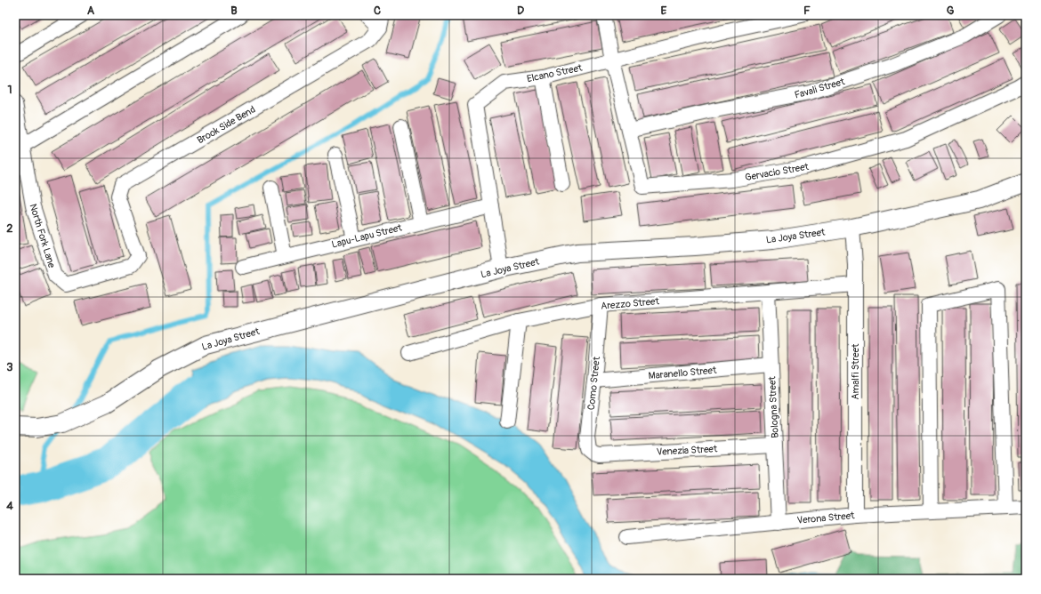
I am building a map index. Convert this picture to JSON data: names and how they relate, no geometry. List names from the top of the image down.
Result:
{
  "streets": {
    "street": [
      "Elcano Street",
      "Favali Street",
      "Brook Side Bend",
      "Gervacio Street",
      "North Fork Lane",
      "Lapu-Lapu Street",
      "La Joya Street",
      "Arezzo Street",
      "Amalfi Street",
      "Maranello Street",
      "Como Street",
      "Bologna Street",
      "Venezia Street",
      "Verona Street"
    ]
  },
  "crossings": [
    ["Elcano Street", "Gervacio Street"],
    ["Elcano Street", "Lapu-Lapu Street"],
    ["Elcano Street", "La Joya Street"],
    ["Favali Street", "Gervacio Street"],
    ["Brook Side Bend", "North Fork Lane"],
    ["La Joya Street", "Amalfi Street"],
    ["Arezzo Street", "Amalfi Street"],
    ["Arezzo Street", "Como Street"],
    ["Arezzo Street", "Bologna Street"],
    ["Amalfi Street", "Verona Street"],
    ["Maranello Street", "Como Street"],
    ["Maranello Street", "Bologna Street"],
    ["Como Street", "Venezia Street"],
    ["Bologna Street", "Venezia Street"],
    ["Bologna Street", "Verona Street"]
  ],
  "grid": {
    "columns": [
      "A",
      "B",
      "C",
      "D",
      "E",
      "F",
      "G"
    ],
    "rows": [
      "1",
      "2",
      "3",
      "4"
    ]
  }
}
